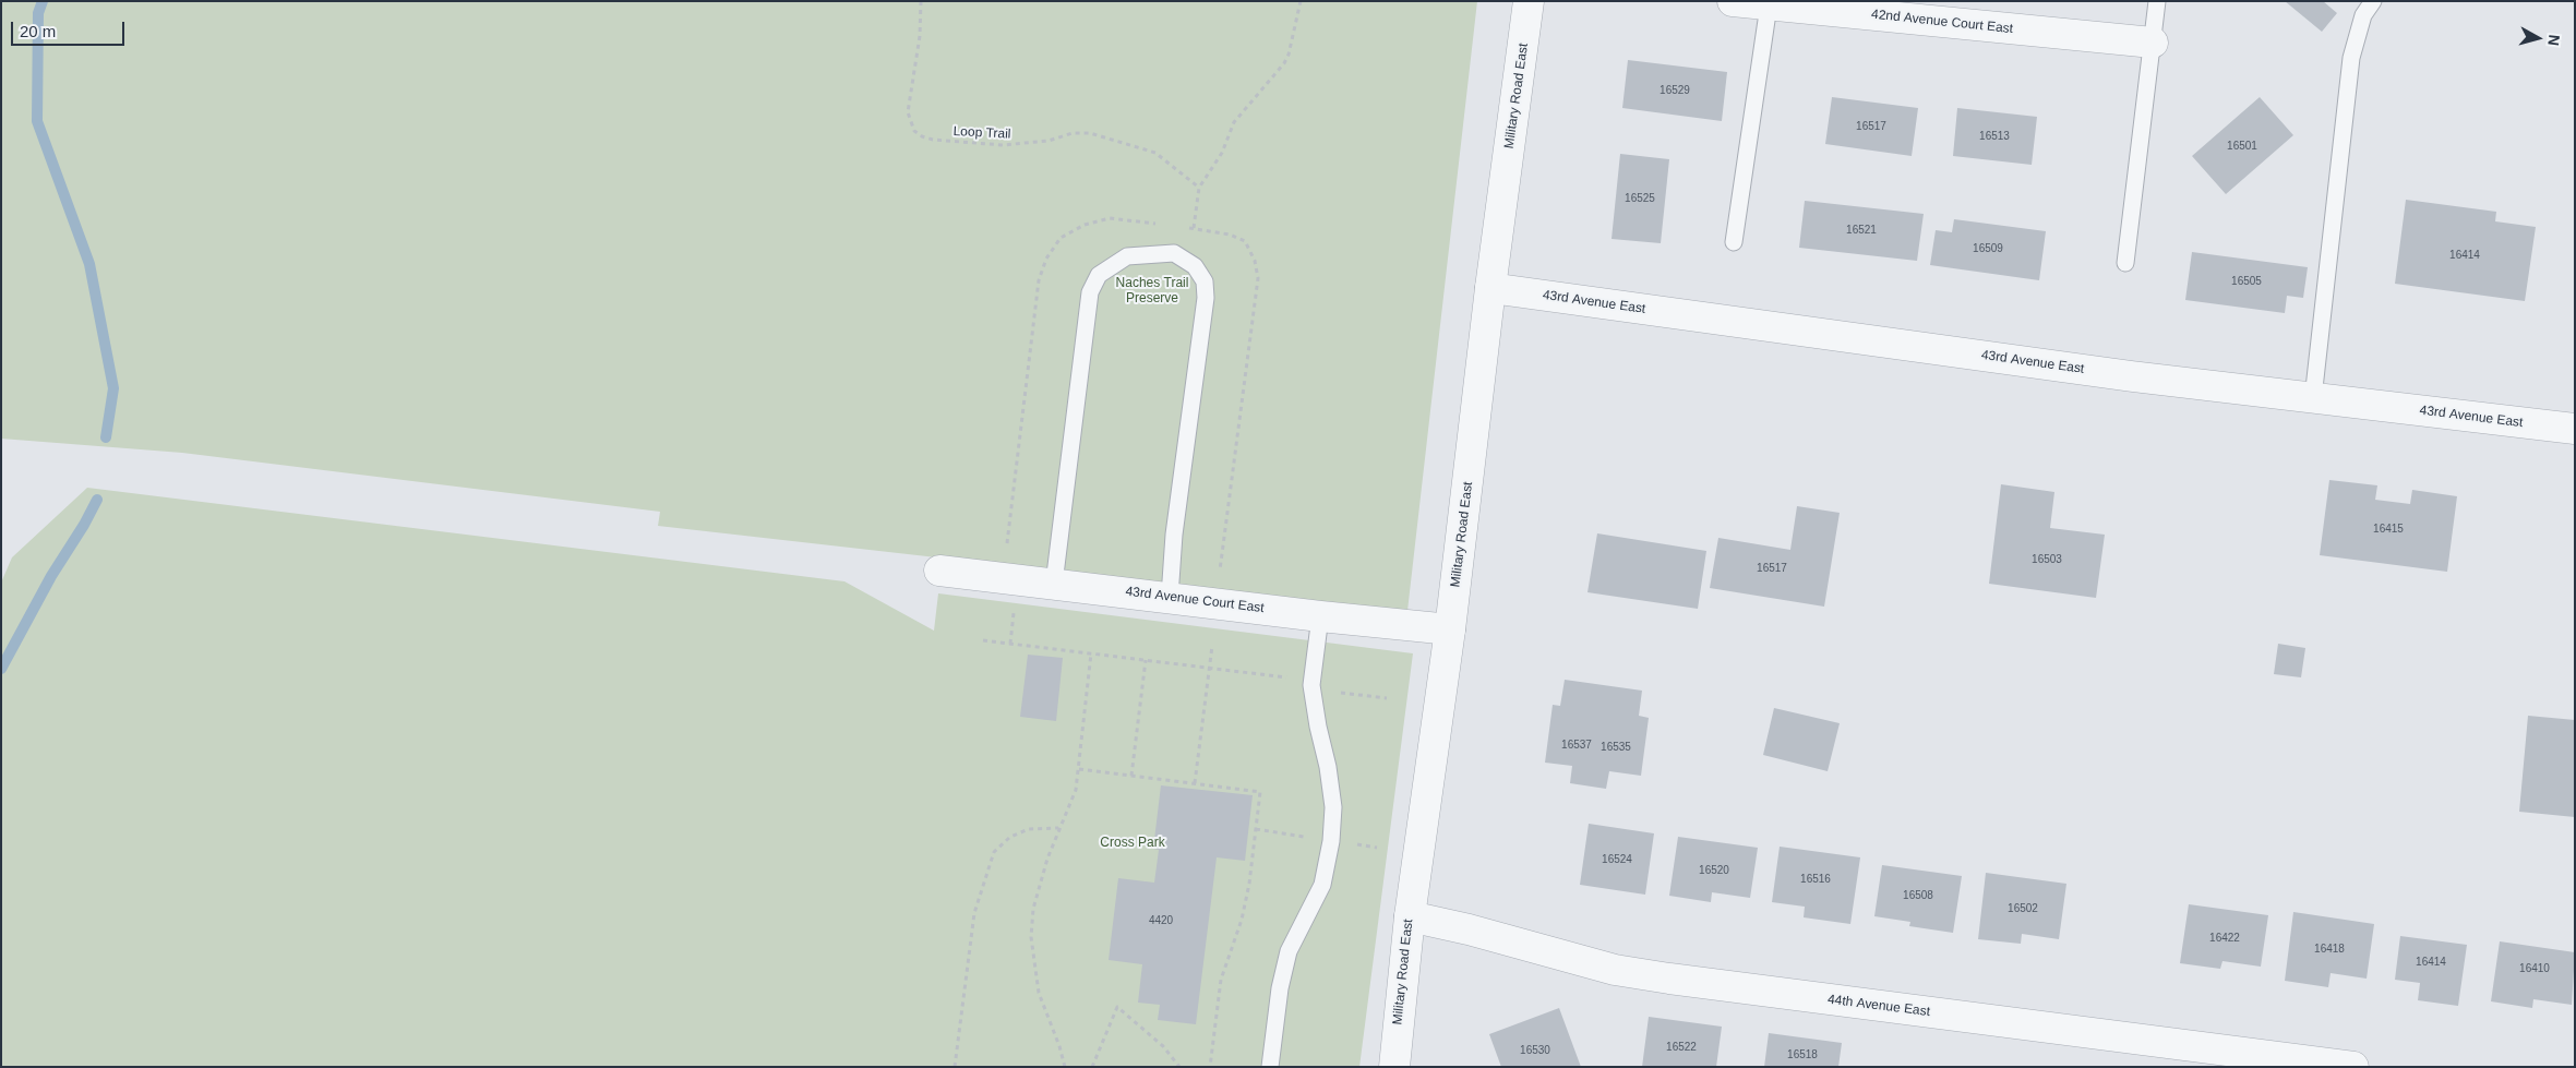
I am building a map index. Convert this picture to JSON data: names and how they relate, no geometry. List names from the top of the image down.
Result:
{
  "streets": {
    "street": [
      "42nd Avenue Court East",
      "Military Road East",
      "43rd Avenue East",
      "43rd Avenue Court East",
      "44th Avenue East"
    ],
    "path": ["Loop Trail"]
  },
  "crossings": [
    ["Military Road East", "43rd Avenue East"],
    ["Military Road East", "43rd Avenue Court East"],
    ["Military Road East", "44th Avenue East"]
  ],
  "parks": ["Naches Trail Preserve", "Cross Park"],
  "house_numbers": [
    "16529",
    "16517",
    "16513",
    "16501",
    "16525",
    "16521",
    "16509",
    "16414",
    "16505",
    "16415",
    "16503",
    "16517",
    "16537",
    "16535",
    "16524",
    "16520",
    "16516",
    "16508",
    "16502",
    "4420",
    "16422",
    "16418",
    "16414",
    "16410",
    "16522",
    "16530",
    "16518"
  ],
  "scale_bar": "20 m",
  "north": "right"
}
